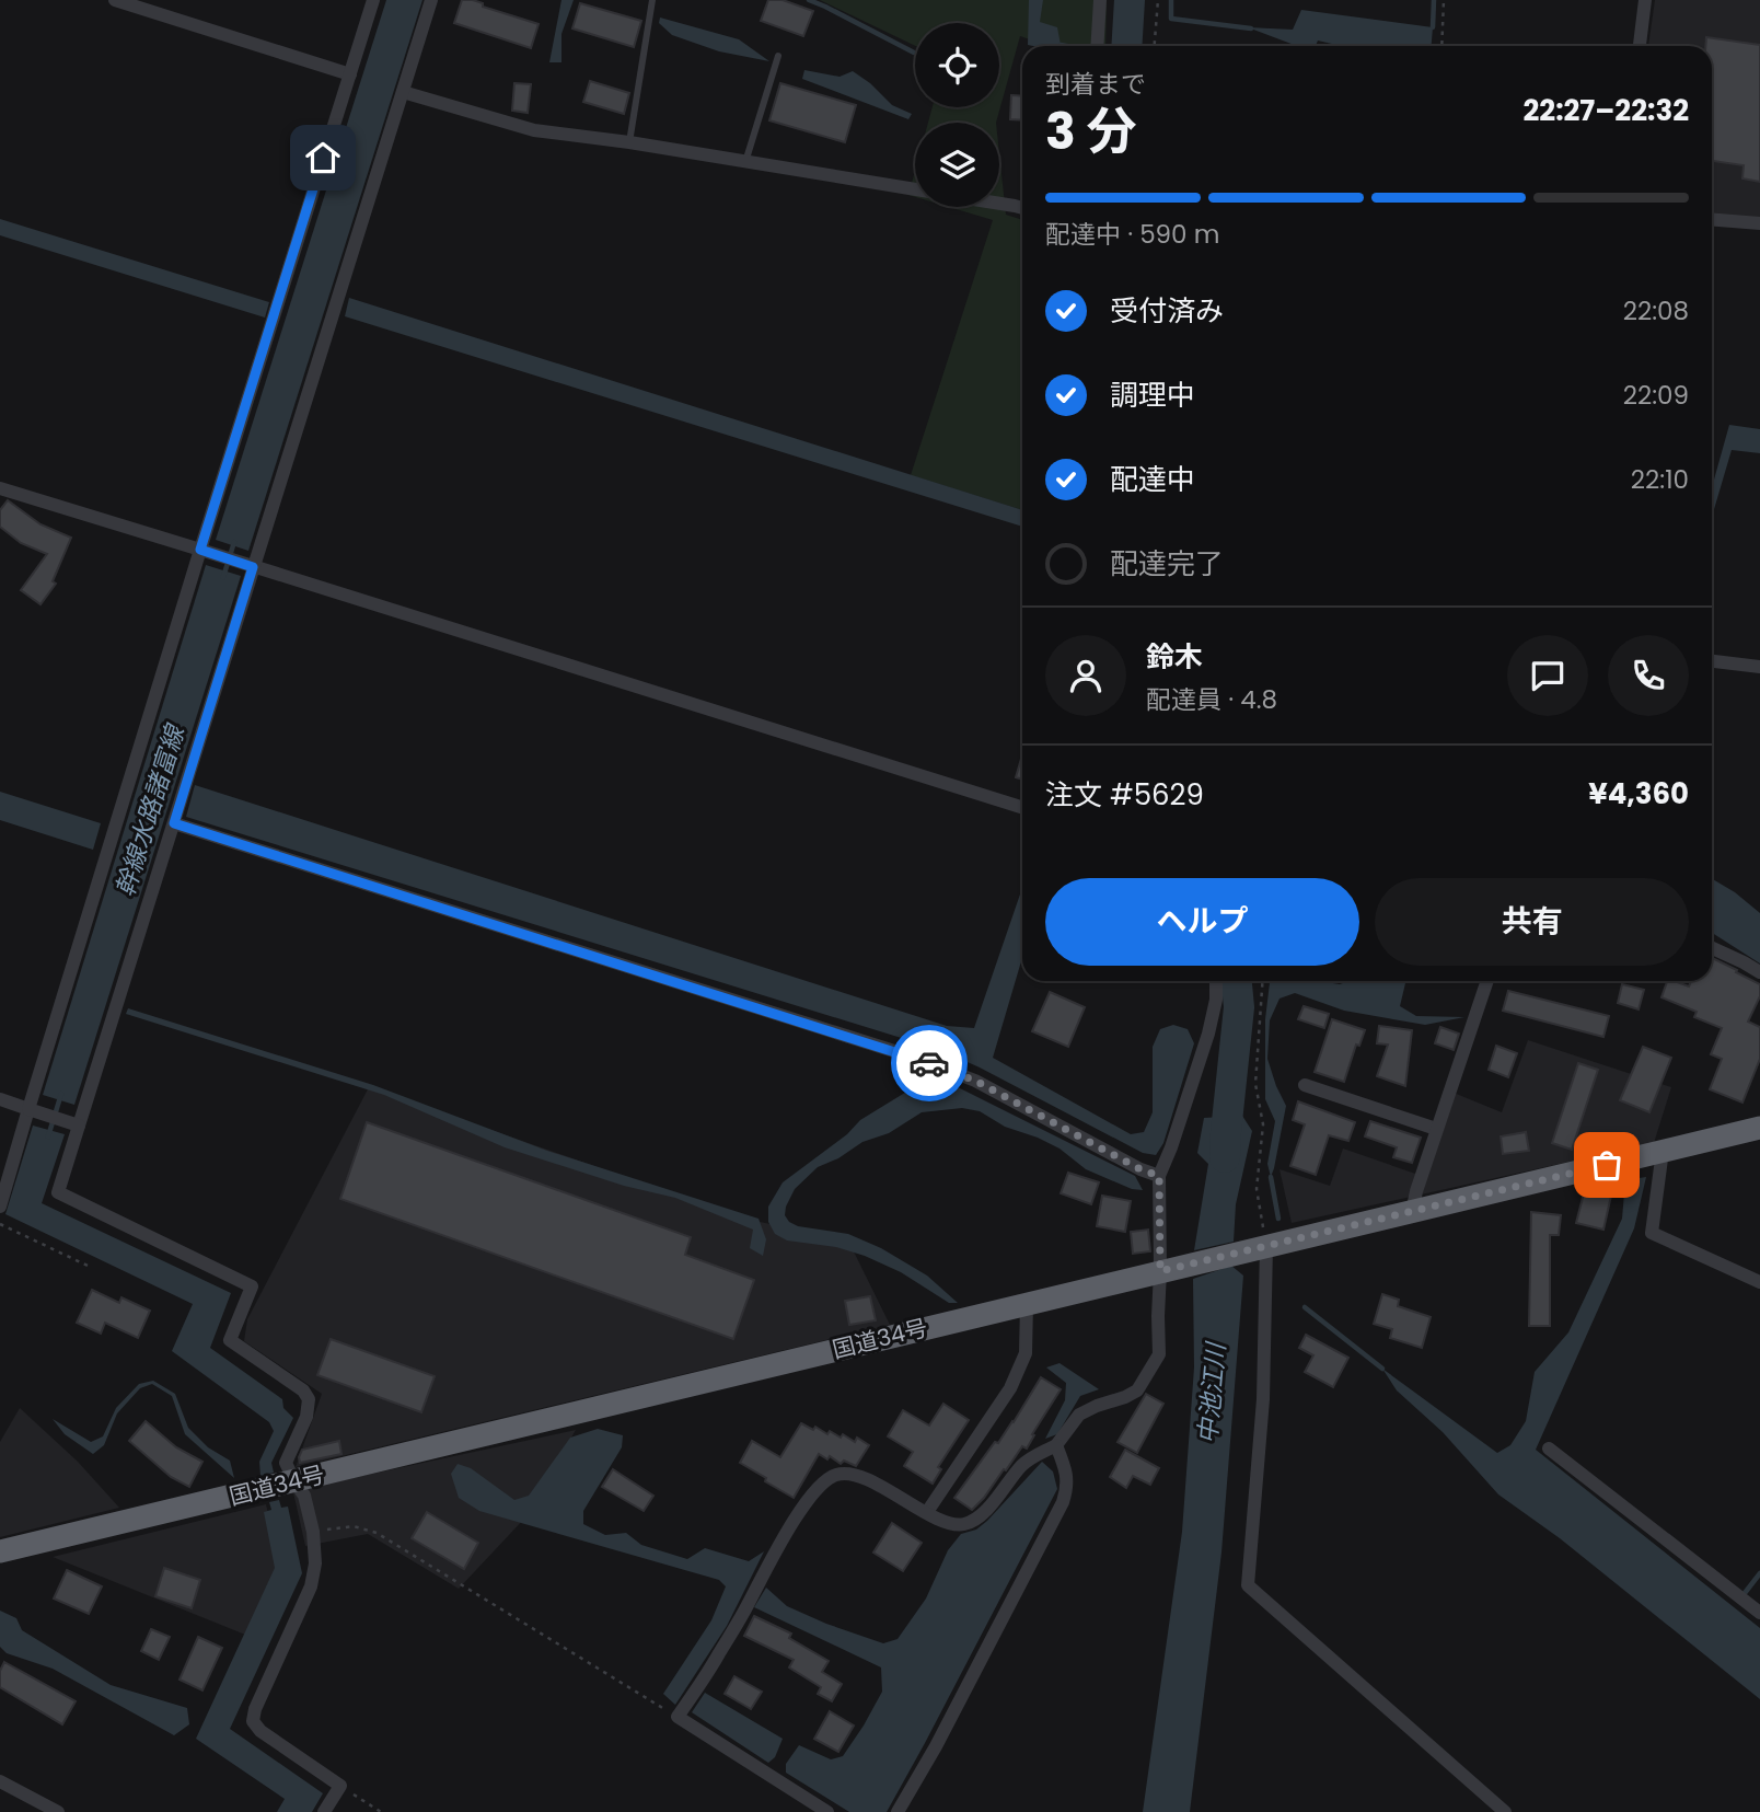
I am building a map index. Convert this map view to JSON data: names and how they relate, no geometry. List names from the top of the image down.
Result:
{
  "streets": {
    "highway": ["国道34号"]
  },
  "water": ["幹線水路諸富線", "中池江川"],
  "page": {
    "heading": ["3 分", "到着まで", "22:27–22:32"],
    "panel": [
      "鈴木",
      "配達員 · 4.8",
      "注文 #5629",
      "¥4,360"
    ],
    "bar": "配達中 · 590 m",
    "list": [
      ["受付済み", "22:08"],
      ["調理中", "22:09"],
      ["配達中", "22:10"],
      "配達完了"
    ],
    "buttons": ["ヘルプ", "共有"]
  }
}
